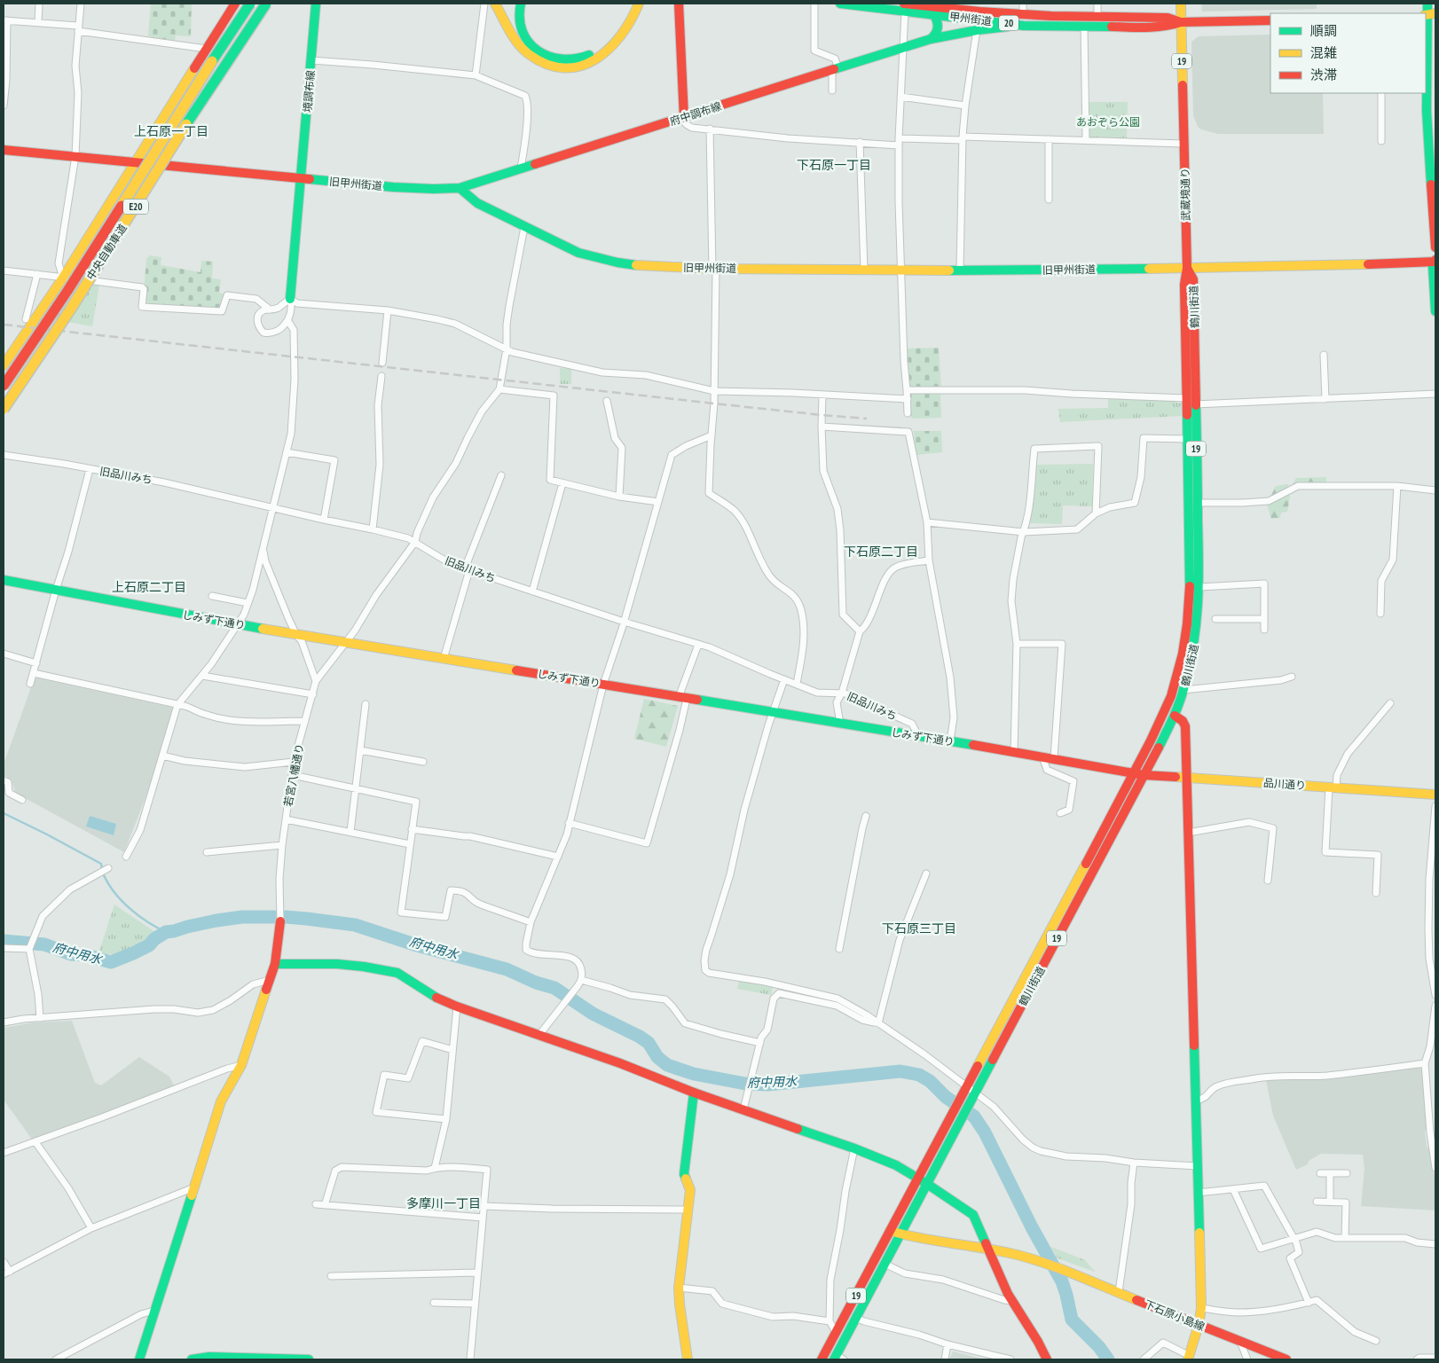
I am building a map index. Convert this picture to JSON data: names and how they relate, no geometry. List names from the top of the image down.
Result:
{
  "streets": {
    "main road": [
      "甲州街道",
      "20",
      "19",
      "境調布線",
      "府中調布線",
      "旧甲州街道",
      "武蔵境通り",
      "E20",
      "中央自動車道",
      "鶴川街道",
      "しみず下通り",
      "品川通り",
      "下石原小島線"
    ],
    "street": ["旧品川みち", "若宮八幡通り"]
  },
  "crossings": [
    ["甲州街道", "府中調布線"],
    ["甲州街道", "武蔵境通り"],
    ["境調布線", "旧甲州街道"],
    ["府中調布線", "旧甲州街道"],
    ["旧甲州街道", "武蔵境通り"],
    ["旧甲州街道", "鶴川街道"],
    ["武蔵境通り", "鶴川街道"],
    ["鶴川街道", "しみず下通り"],
    ["鶴川街道", "品川通り"],
    ["旧品川みち", "しみず下通り"],
    ["しみず下通り", "品川通り"]
  ],
  "districts": [
    "上石原一丁目",
    "下石原一丁目",
    "下石原二丁目",
    "上石原二丁目",
    "下石原三丁目",
    "多摩川一丁目"
  ],
  "water": ["府中用水"],
  "parks": ["あおぞら公園"],
  "legend": ["順調", "混雑", "渋滞"]
}
